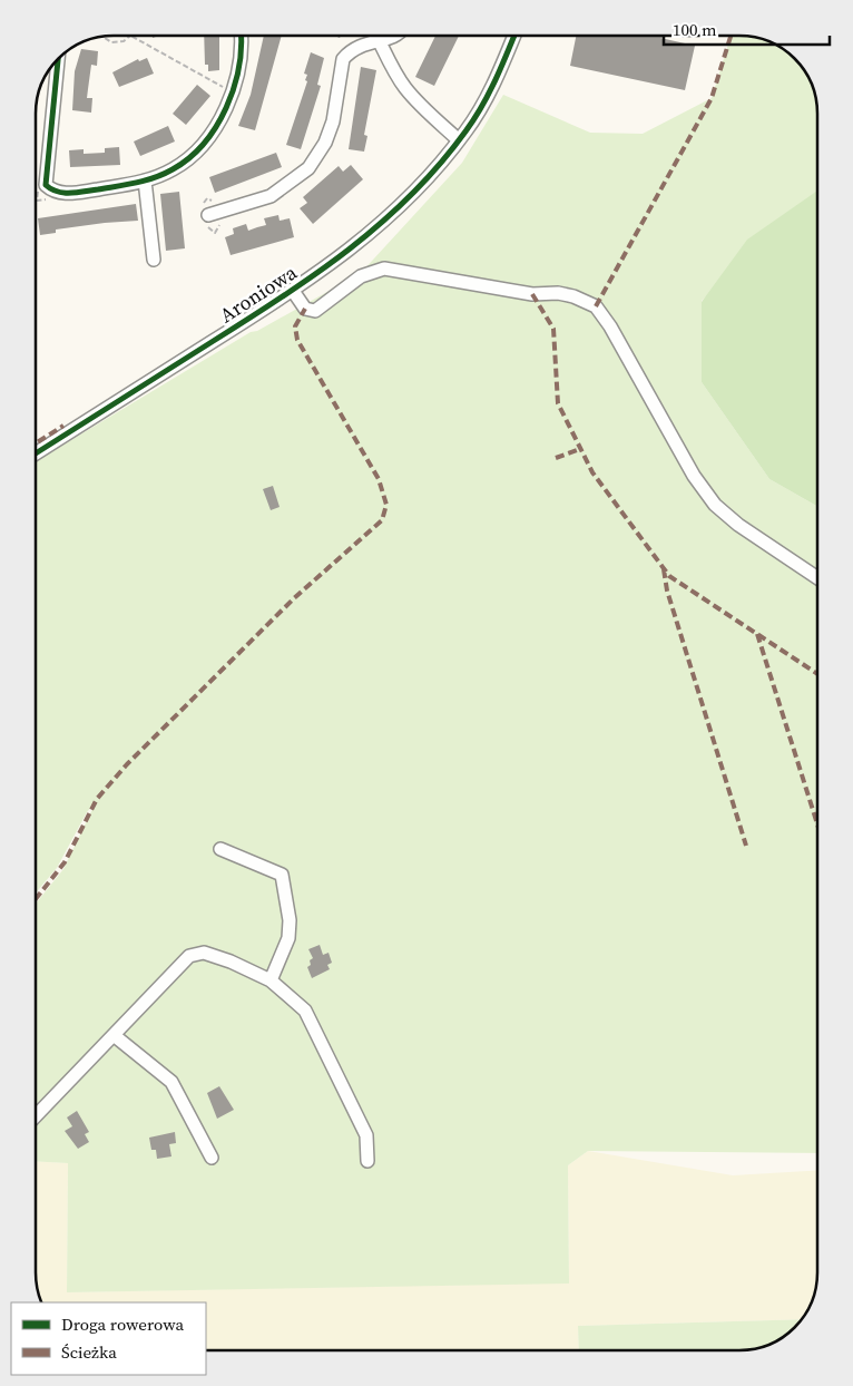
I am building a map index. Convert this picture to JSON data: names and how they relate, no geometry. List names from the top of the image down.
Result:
{
  "streets": {
    "street": ["Aroniowa"]
  },
  "legend": ["Droga rowerowa", "Ścieżka"],
  "scale_bar": "100 m"
}
